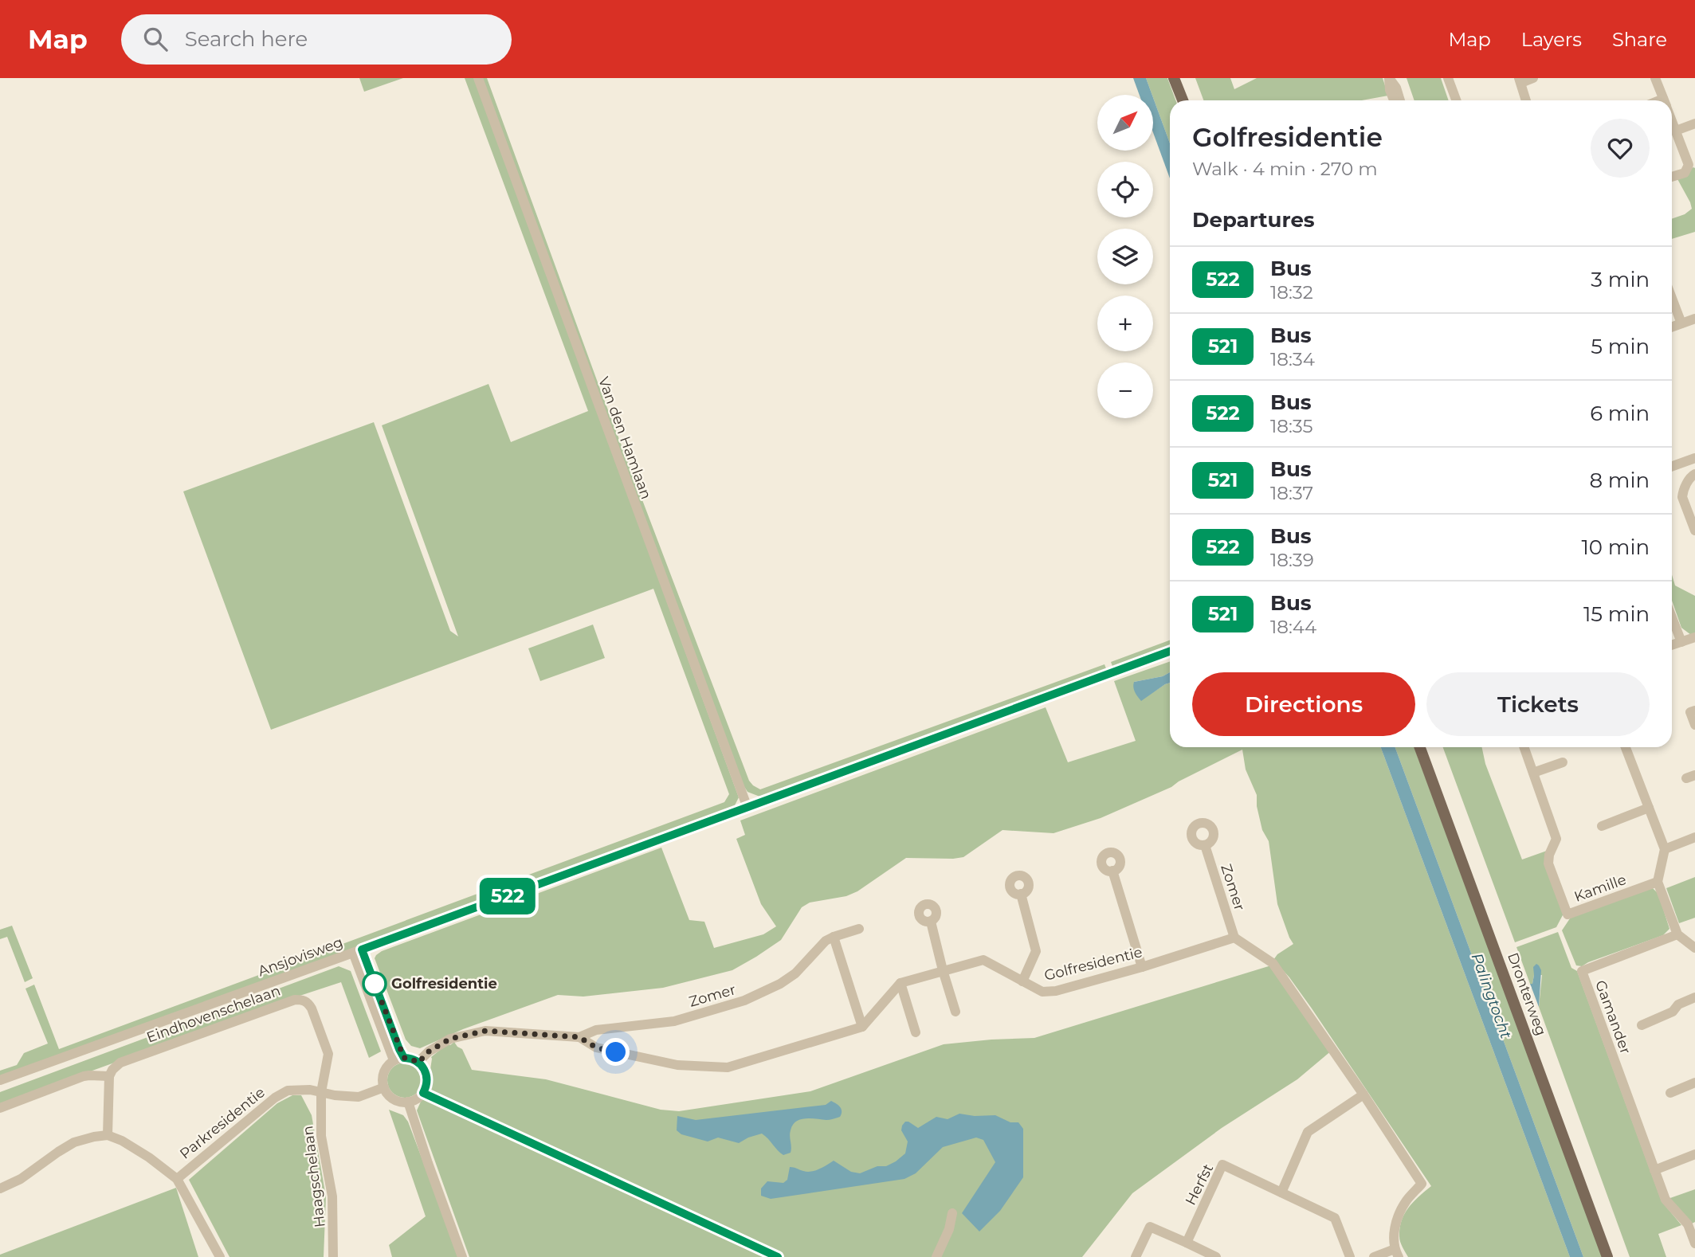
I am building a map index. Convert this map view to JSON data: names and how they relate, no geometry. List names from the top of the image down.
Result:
{
  "streets": {
    "main road": ["Dronterweg"],
    "street": [
      "Van den Hamlaan",
      "Zomer",
      "Kamille",
      "Ansjovisweg",
      "Golfresidentie",
      "Eindhovenschelaan",
      "Gamander",
      "Parkresidentie",
      "Haagschelaan",
      "Herfst"
    ]
  },
  "crossings": [
    ["Van den Hamlaan", "Ansjovisweg"],
    ["Zomer", "Golfresidentie"],
    ["Eindhovenschelaan", "Parkresidentie"],
    ["Eindhovenschelaan", "Haagschelaan"],
    ["Parkresidentie", "Haagschelaan"]
  ],
  "water": ["Palingtocht"],
  "places": ["Golfresidentie"],
  "lines": ["bus line 522"],
  "north": "top right",
  "page": {
    "header": "Map",
    "search": "Search here",
    "nav": ["Map", "Layers", "Share"],
    "on_map": "522",
    "map_buttons": ["+", "−"],
    "heading": [
      ["Golfresidentie", "Walk · 4 min · 270 m"],
      "Departures"
    ],
    "list": [
      {
        "mark": "522",
        "name": "Bus",
        "note": "18:32",
        "value": "3 min"
      },
      {
        "mark": "521",
        "name": "Bus",
        "note": "18:34",
        "value": "5 min"
      },
      {
        "mark": "522",
        "name": "Bus",
        "note": "18:35",
        "value": "6 min"
      },
      {
        "mark": "521",
        "name": "Bus",
        "note": "18:37",
        "value": "8 min"
      },
      {
        "mark": "522",
        "name": "Bus",
        "note": "18:39",
        "value": "10 min"
      },
      {
        "mark": "521",
        "name": "Bus",
        "note": "18:44",
        "value": "15 min"
      }
    ],
    "buttons": ["Directions", "Tickets"]
  }
}
